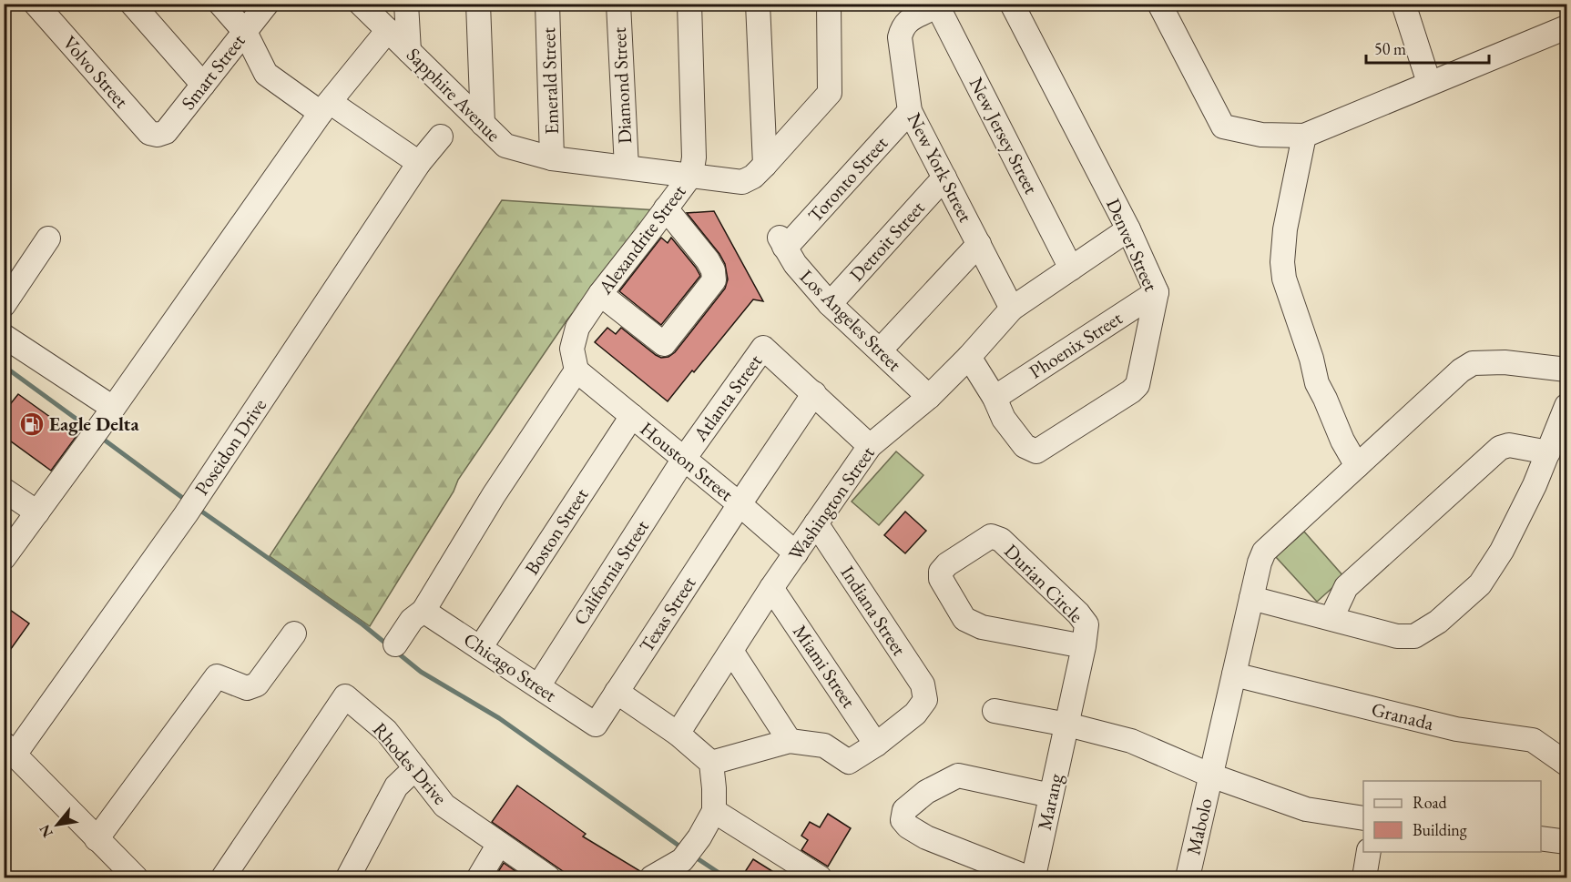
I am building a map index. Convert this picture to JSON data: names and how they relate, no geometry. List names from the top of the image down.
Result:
{
  "streets": {
    "street": [
      "Volvo Street",
      "Smart Street",
      "Emerald Street",
      "Diamond Street",
      "Sapphire Avenue",
      "New Jersey Street",
      "New York Street",
      "Toronto Street",
      "Alexandrite Street",
      "Detroit Street",
      "Denver Street",
      "Los Angeles Street",
      "Phoenix Street",
      "Atlanta Street",
      "Poseidon Drive",
      "Houston Street",
      "Washington Street",
      "Boston Street",
      "California Street",
      "Durian Circle",
      "Indiana Street",
      "Texas Street",
      "Miami Street",
      "Chicago Street",
      "Granada",
      "Rhodes Drive",
      "Marang",
      "Mabolo"
    ]
  },
  "crossings": [
    ["Volvo Street", "Smart Street"],
    ["Emerald Street", "Sapphire Avenue"],
    ["Diamond Street", "Sapphire Avenue"],
    ["Sapphire Avenue", "Alexandrite Street"],
    ["New Jersey Street", "New York Street"],
    ["New Jersey Street", "Washington Street"],
    ["New York Street", "Toronto Street"],
    ["New York Street", "Detroit Street"],
    ["New York Street", "Washington Street"],
    ["Toronto Street", "Los Angeles Street"],
    ["Alexandrite Street", "Houston Street"],
    ["Detroit Street", "Los Angeles Street"],
    ["Denver Street", "Phoenix Street"],
    ["Denver Street", "Washington Street"],
    ["Los Angeles Street", "Washington Street"],
    ["Atlanta Street", "Houston Street"],
    ["Atlanta Street", "Washington Street"],
    ["Atlanta Street", "California Street"],
    ["Atlanta Street", "Texas Street"],
    ["Houston Street", "Washington Street"],
    ["Houston Street", "Boston Street"],
    ["Houston Street", "California Street"],
    ["Houston Street", "Texas Street"],
    ["Washington Street", "Indiana Street"],
    ["Washington Street", "Miami Street"],
    ["Boston Street", "Chicago Street"],
    ["California Street", "Chicago Street"],
    ["Durian Circle", "Marang"],
    ["Indiana Street", "Miami Street"],
    ["Texas Street", "Chicago Street"],
    ["Granada", "Mabolo"]
  ],
  "places": {
    "fuel station": ["Eagle Delta"]
  },
  "legend": ["Road", "Building"],
  "scale_bar": "50 m",
  "north": "bottom left"
}
